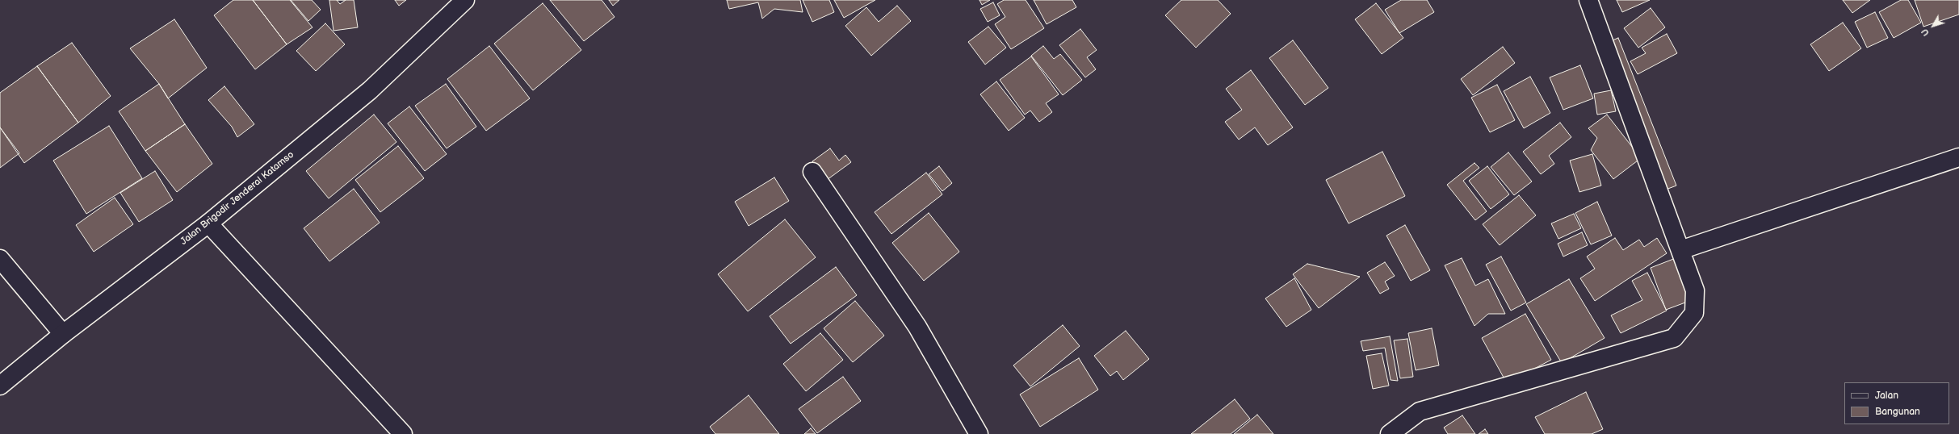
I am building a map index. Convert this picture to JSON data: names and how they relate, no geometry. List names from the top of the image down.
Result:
{
  "streets": {
    "street": ["Jalan Brigadir Jenderal Katamso"]
  },
  "legend": ["Jalan", "Bangunan"],
  "north": "bottom left"
}
